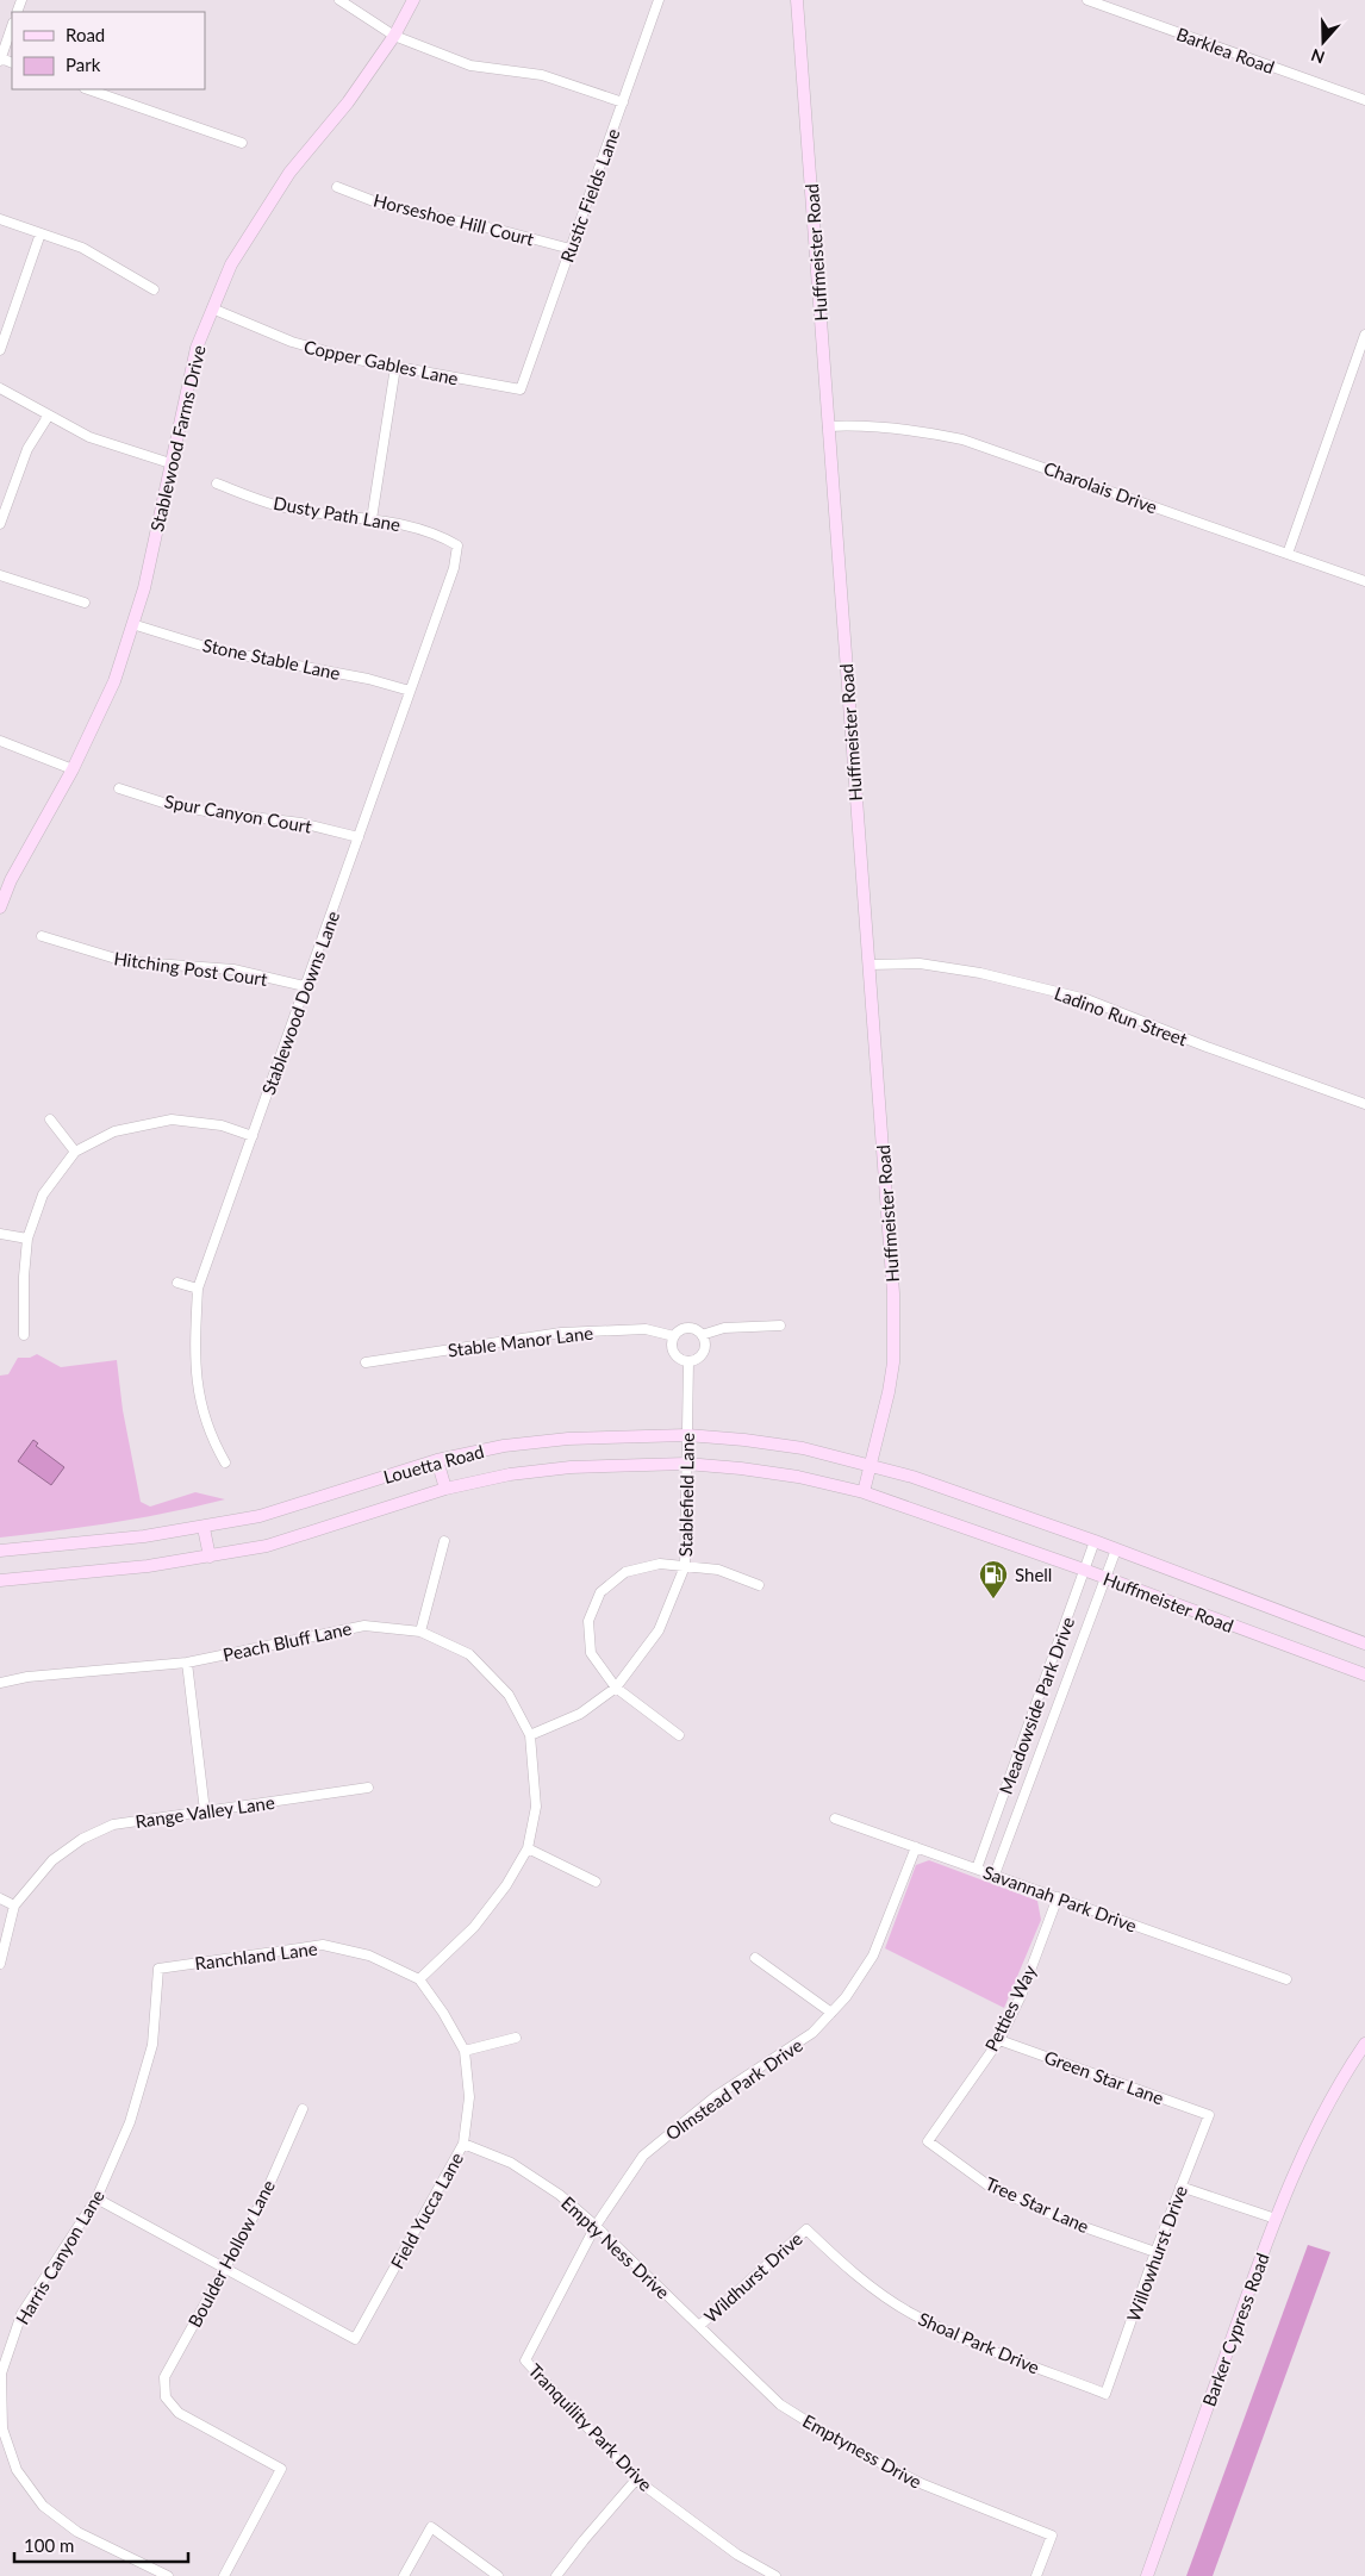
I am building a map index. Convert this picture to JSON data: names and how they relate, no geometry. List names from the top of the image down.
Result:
{
  "streets": {
    "street": [
      "Barklea Road",
      "Rustic Fields Lane",
      "Horseshoe Hill Court",
      "Huffmeister Road",
      "Copper Gables Lane",
      "Stablewood Farms Drive",
      "Charolais Drive",
      "Dusty Path Lane",
      "Stone Stable Lane",
      "Spur Canyon Court",
      "Hitching Post Court",
      "Stablewood Downs Lane",
      "Ladino Run Street",
      "Stable Manor Lane",
      "Louetta Road",
      "Stablefield Lane",
      "Peach Bluff Lane",
      "Meadowside Park Drive",
      "Range Valley Lane",
      "Savannah Park Drive",
      "Ranchland Lane",
      "Petties Way",
      "Green Star Lane",
      "Olmstead Park Drive",
      "Tree Star Lane",
      "Field Yucca Lane",
      "Empty Ness Drive",
      "Boulder Hollow Lane",
      "Willowhurst Drive",
      "Harris Canyon Lane",
      "Wildhurst Drive",
      "Barker Cypress Road",
      "Shoal Park Drive",
      "Tranquility Park Drive",
      "Emptyness Drive"
    ]
  },
  "crossings": [
    ["Rustic Fields Lane", "Horseshoe Hill Court"],
    ["Rustic Fields Lane", "Copper Gables Lane"],
    ["Huffmeister Road", "Charolais Drive"],
    ["Huffmeister Road", "Ladino Run Street"],
    ["Huffmeister Road", "Louetta Road"],
    ["Huffmeister Road", "Meadowside Park Drive"],
    ["Copper Gables Lane", "Stablewood Farms Drive"],
    ["Stablewood Farms Drive", "Stone Stable Lane"],
    ["Dusty Path Lane", "Stablewood Downs Lane"],
    ["Stone Stable Lane", "Stablewood Downs Lane"],
    ["Spur Canyon Court", "Stablewood Downs Lane"],
    ["Hitching Post Court", "Stablewood Downs Lane"],
    ["Stable Manor Lane", "Stablefield Lane"],
    ["Louetta Road", "Stablefield Lane"],
    ["Stablefield Lane", "Peach Bluff Lane"],
    ["Meadowside Park Drive", "Savannah Park Drive"],
    ["Savannah Park Drive", "Petties Way"],
    ["Savannah Park Drive", "Olmstead Park Drive"],
    ["Ranchland Lane", "Field Yucca Lane"],
    ["Ranchland Lane", "Harris Canyon Lane"],
    ["Petties Way", "Green Star Lane"],
    ["Petties Way", "Tree Star Lane"],
    ["Green Star Lane", "Willowhurst Drive"],
    ["Olmstead Park Drive", "Empty Ness Drive"],
    ["Olmstead Park Drive", "Tranquility Park Drive"],
    ["Tree Star Lane", "Willowhurst Drive"],
    ["Field Yucca Lane", "Empty Ness Drive"],
    ["Field Yucca Lane", "Boulder Hollow Lane"],
    ["Empty Ness Drive", "Wildhurst Drive"],
    ["Empty Ness Drive", "Emptyness Drive"],
    ["Willowhurst Drive", "Shoal Park Drive"],
    ["Wildhurst Drive", "Shoal Park Drive"],
    ["Wildhurst Drive", "Emptyness Drive"]
  ],
  "places": {
    "fuel station": ["Shell"]
  },
  "legend": ["Road", "Park"],
  "scale_bar": "100 m",
  "north": "bottom"
}
